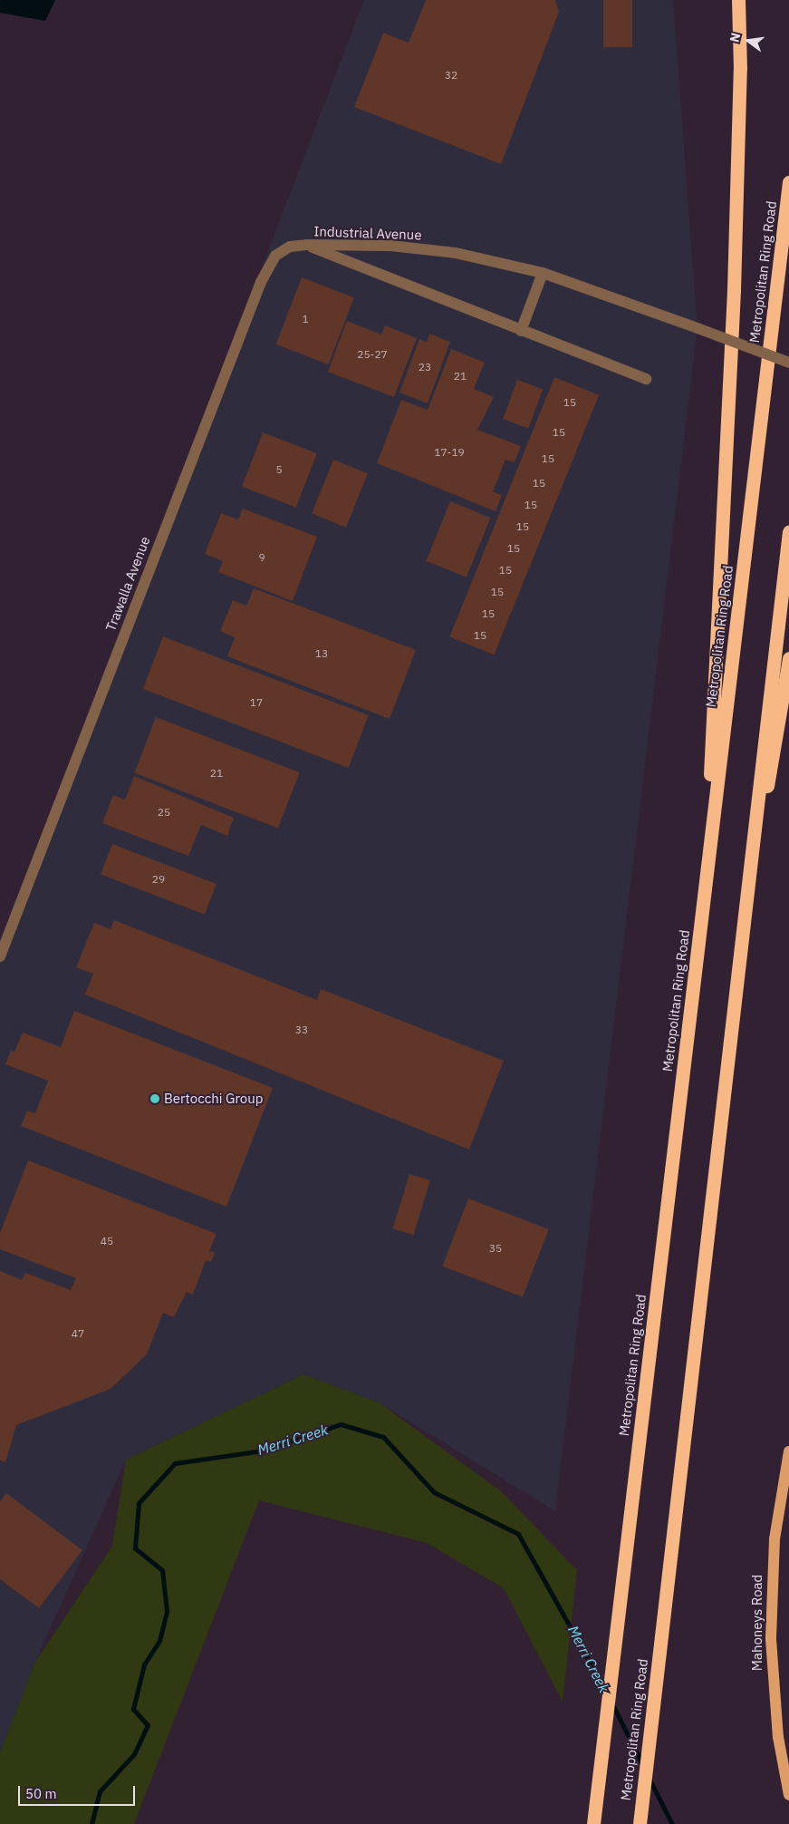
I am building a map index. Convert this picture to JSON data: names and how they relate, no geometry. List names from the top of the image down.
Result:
{
  "streets": {
    "highway": ["Metropolitan Ring Road"],
    "main road": ["Mahoneys Road"],
    "street": ["Industrial Avenue", "Trawalla Avenue"]
  },
  "crossings": [
    ["Industrial Avenue", "Trawalla Avenue"]
  ],
  "water": ["Merri Creek"],
  "places": ["Bertocchi Group"],
  "house_numbers": [
    "32",
    "1",
    "25-27",
    "23",
    "21",
    "15",
    "15",
    "17-19",
    "15",
    "5",
    "15",
    "15",
    "15",
    "15",
    "9",
    "15",
    "15",
    "15",
    "15",
    "13",
    "17",
    "21",
    "25",
    "29",
    "33",
    "45",
    "35",
    "47"
  ],
  "scale_bar": "50 m",
  "north": "left"
}
